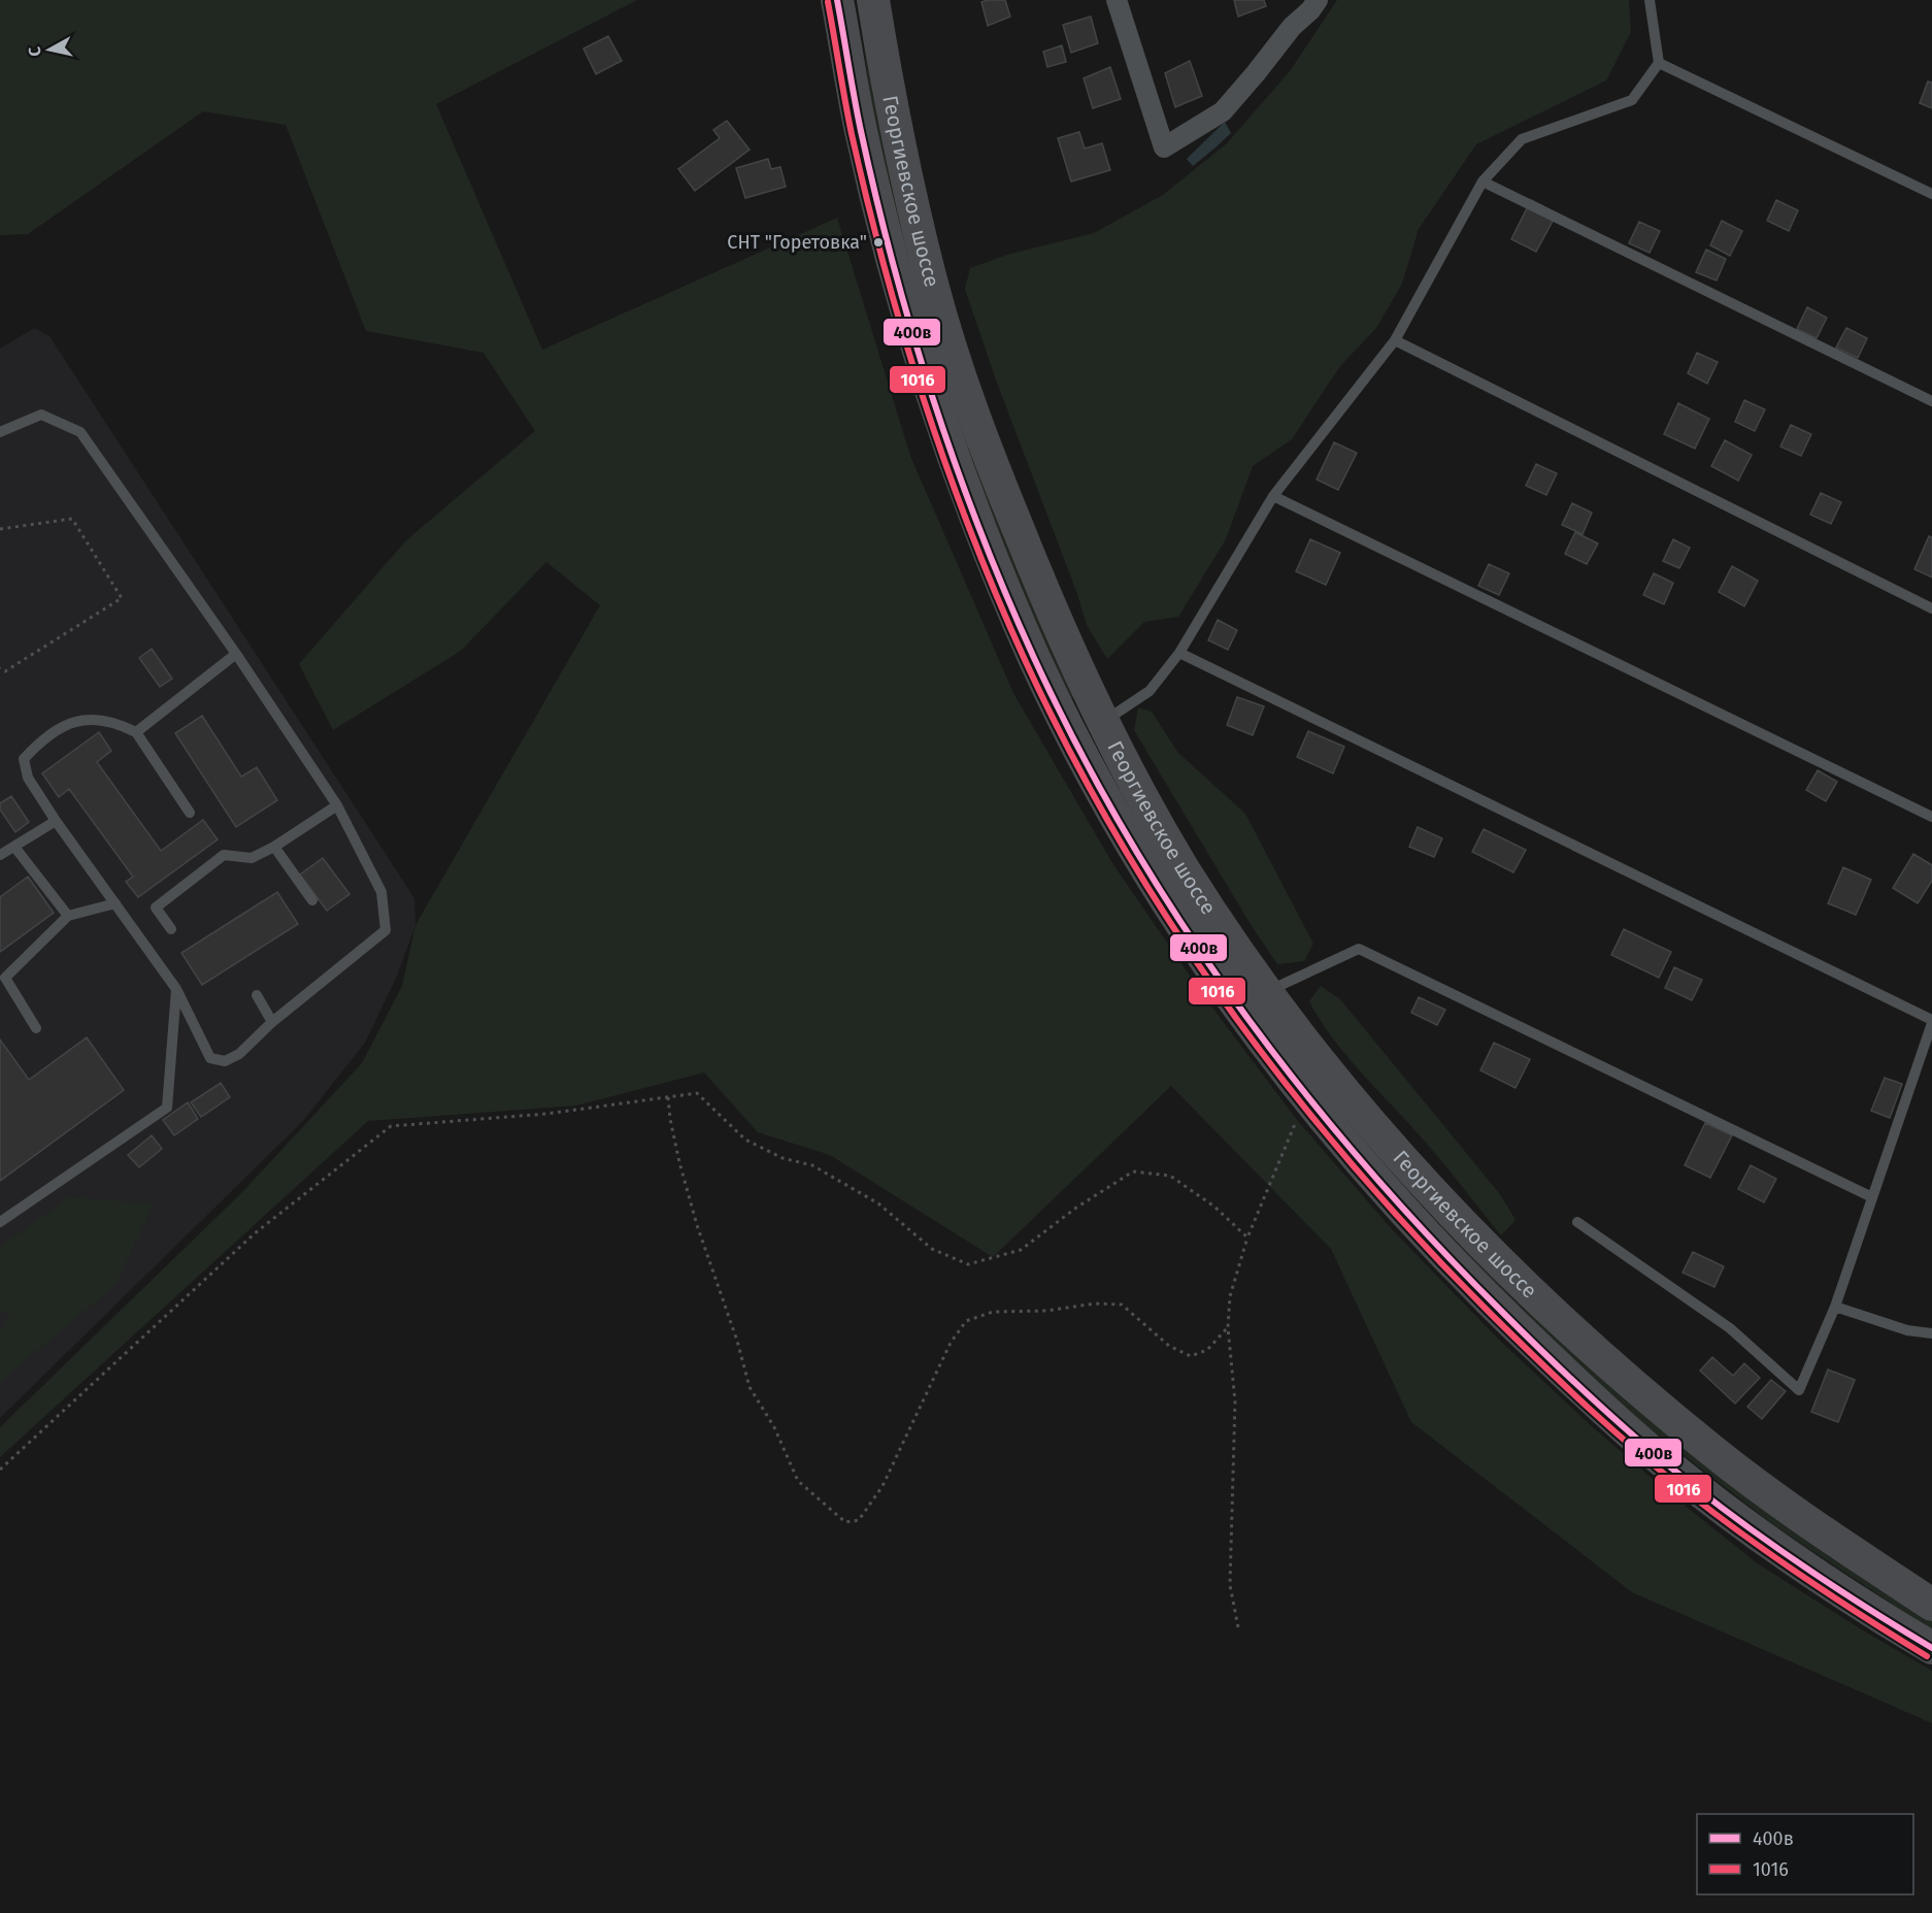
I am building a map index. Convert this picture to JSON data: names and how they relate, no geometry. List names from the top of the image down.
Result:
{
  "streets": {
    "main road": ["Георгиевское шоссе"]
  },
  "places": ["СНТ \"Горетовка\""],
  "lines": ["transit line 400в", "transit line 1016"],
  "legend": ["400в", "1016"],
  "north": "left"
}
